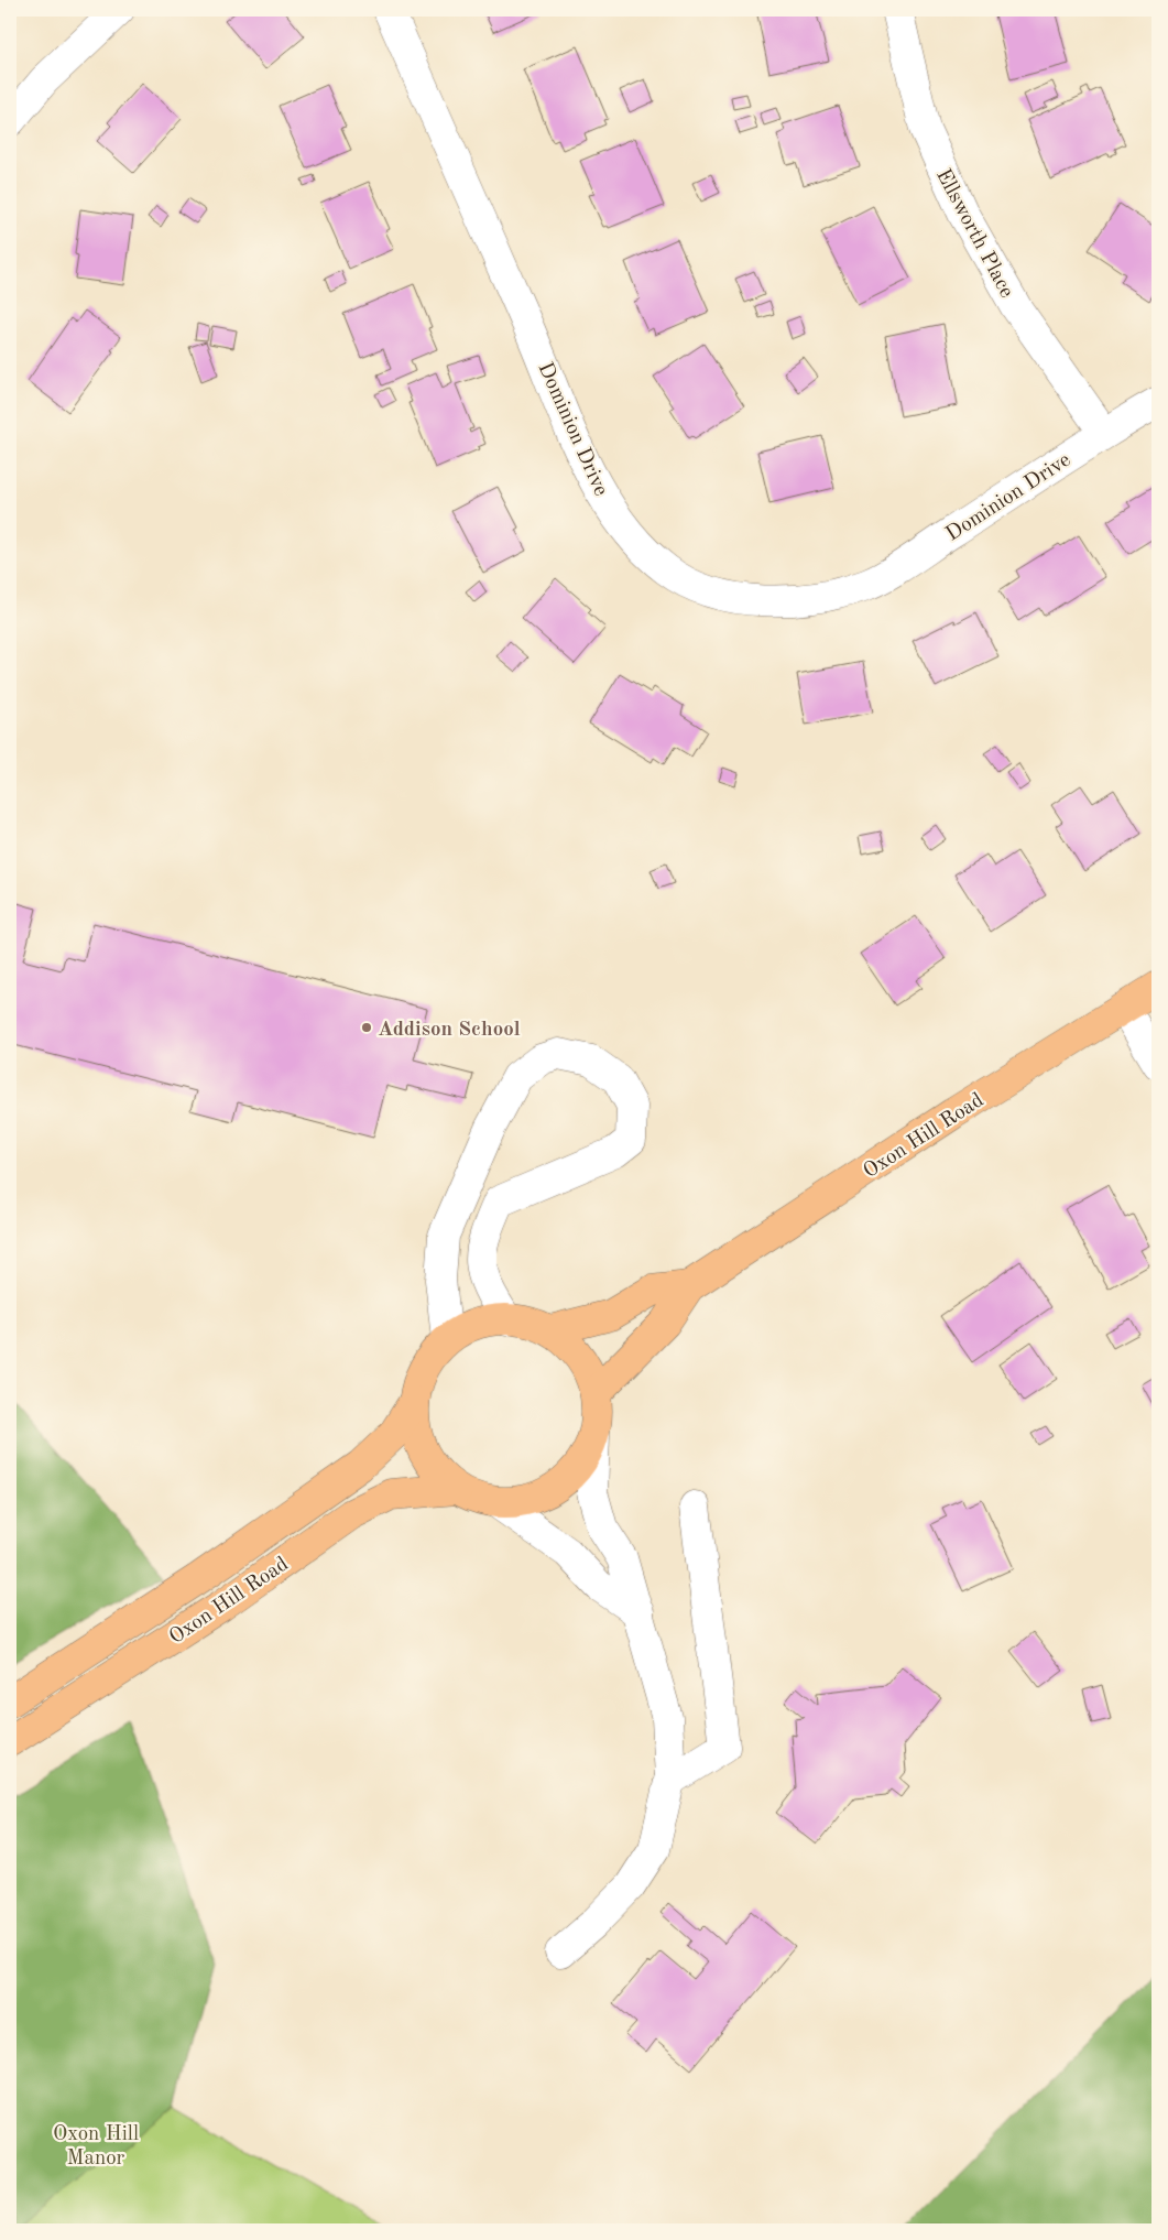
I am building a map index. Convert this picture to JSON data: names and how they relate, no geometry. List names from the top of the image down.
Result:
{
  "streets": {
    "main road": ["Oxon Hill Road"],
    "street": ["Ellsworth Place", "Dominion Drive"]
  },
  "crossings": [
    ["Ellsworth Place", "Dominion Drive"]
  ],
  "parks": ["Oxon Hill Manor"],
  "places": ["Addison School"]
}
